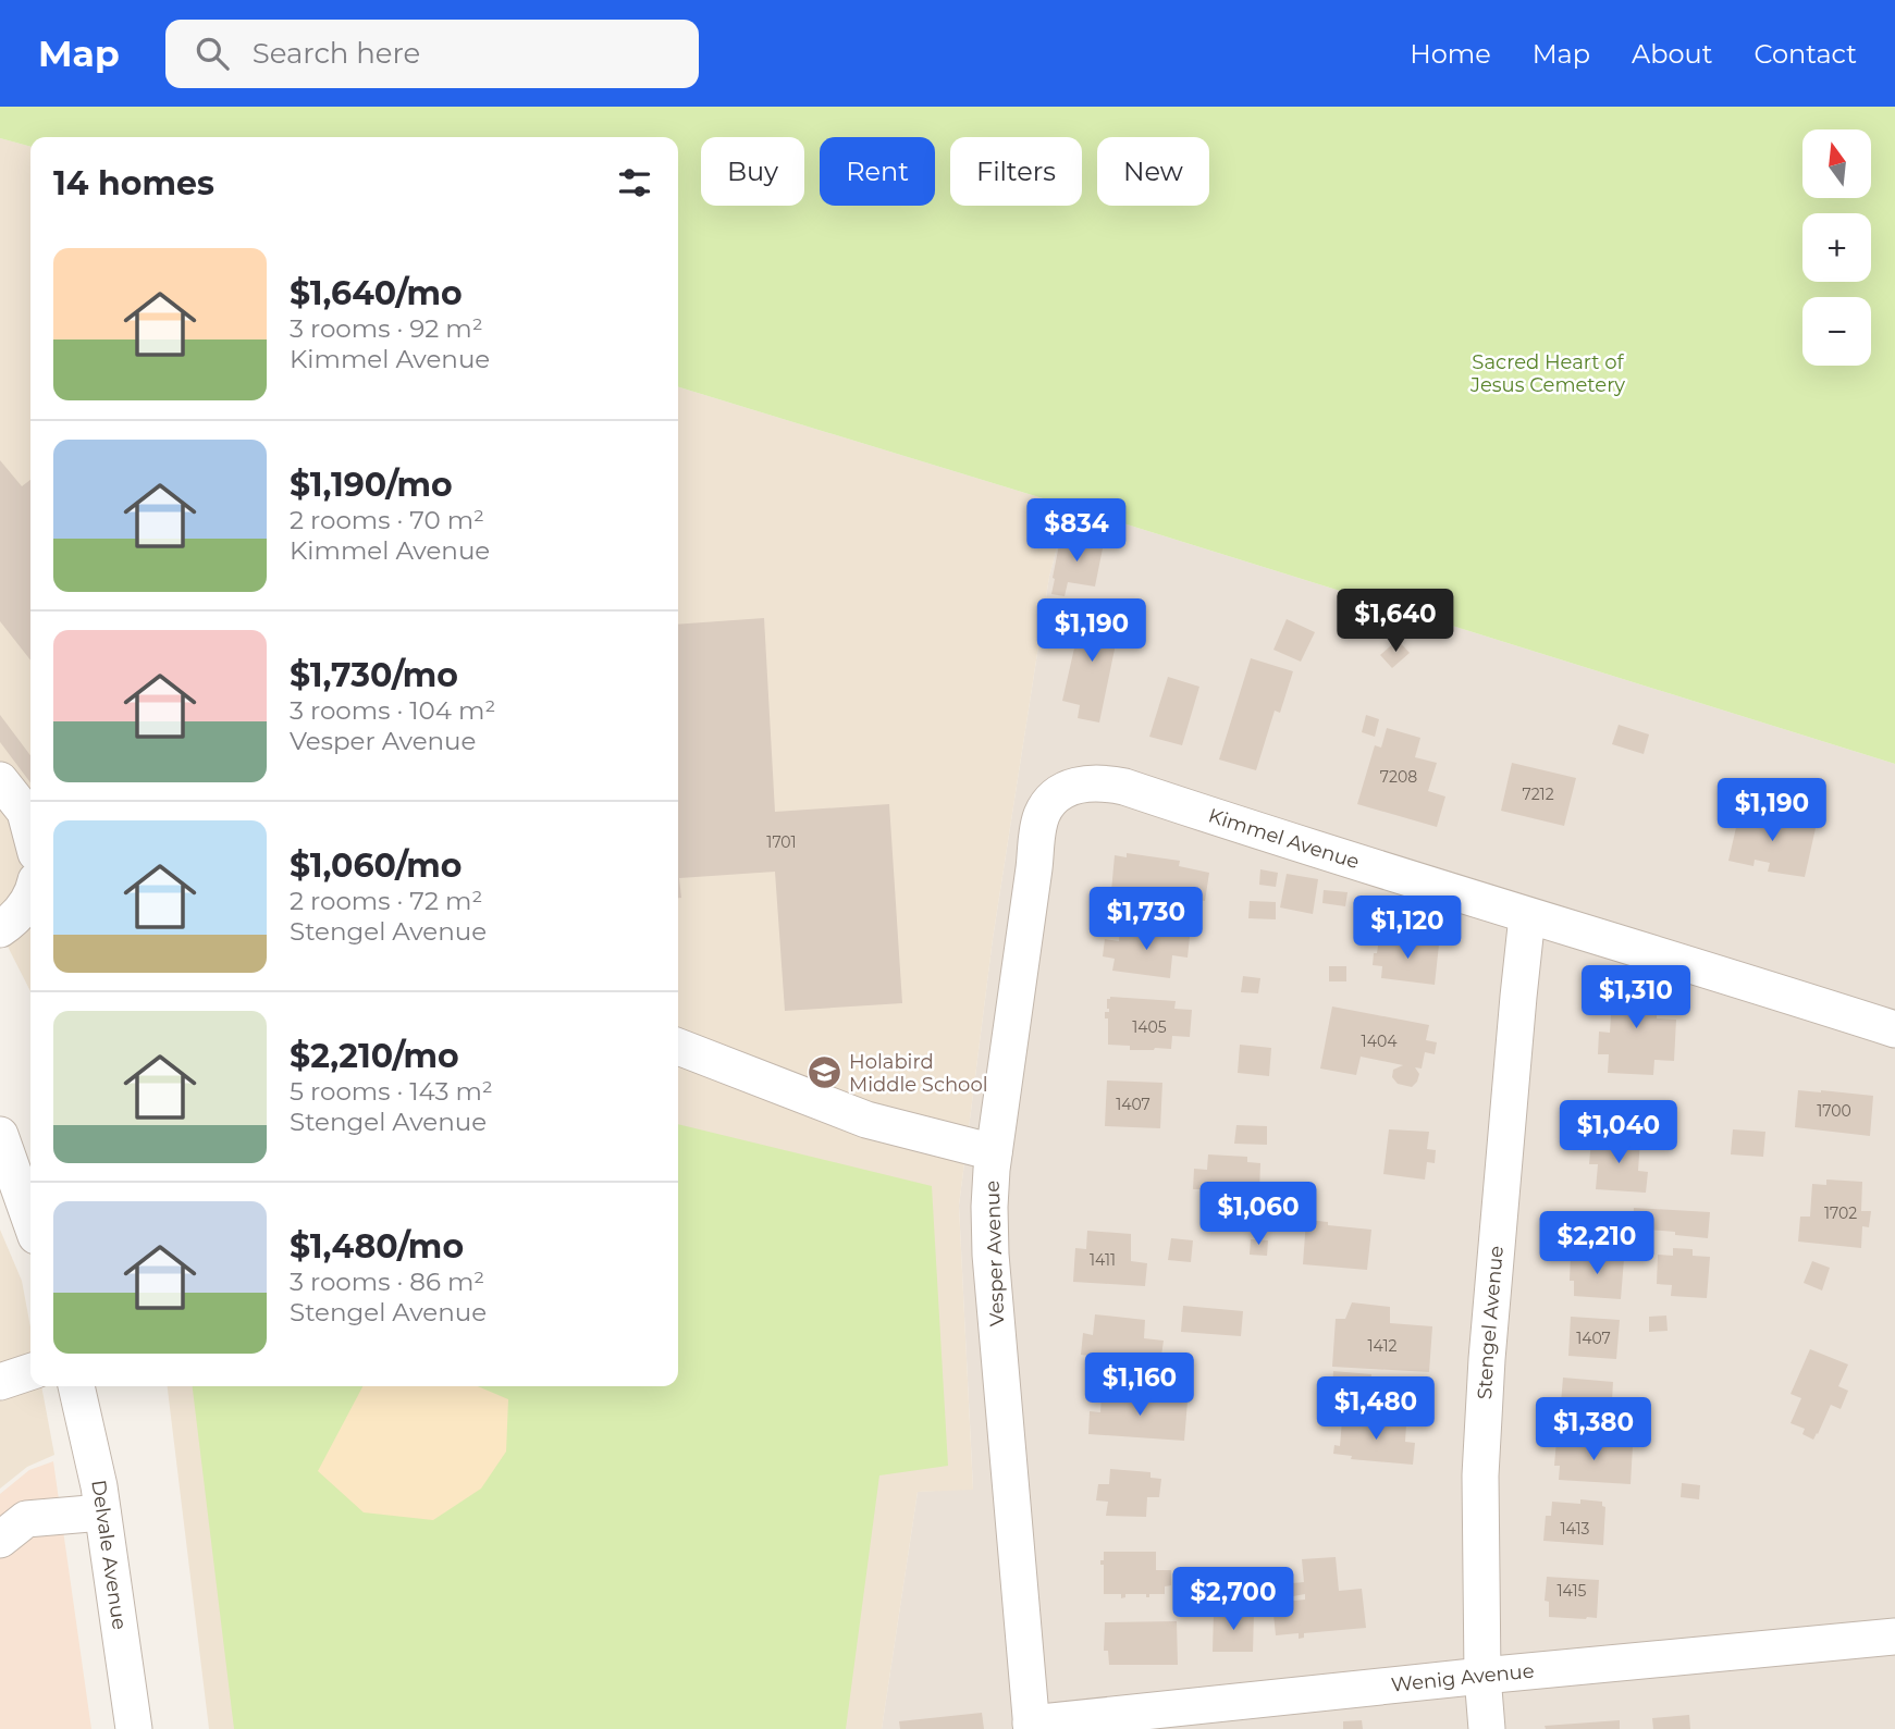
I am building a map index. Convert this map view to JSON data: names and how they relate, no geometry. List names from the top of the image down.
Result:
{
  "streets": {
    "street": [
      "Kimmel Avenue",
      "Vesper Avenue",
      "Stengel Avenue",
      "Delvale Avenue",
      "Wenig Avenue"
    ]
  },
  "crossings": [
    ["Kimmel Avenue", "Vesper Avenue"],
    ["Kimmel Avenue", "Stengel Avenue"],
    ["Vesper Avenue", "Wenig Avenue"],
    ["Stengel Avenue", "Wenig Avenue"]
  ],
  "parks": ["Sacred Heart of Jesus Cemetery"],
  "places": {
    "school or university": ["Holabird Middle School"]
  },
  "house_numbers": [
    "7208",
    "7212",
    "1701",
    "1405",
    "1404",
    "1407",
    "1700",
    "1702",
    "1411",
    "1407",
    "1412",
    "1413",
    "1415"
  ],
  "north": "top",
  "page": {
    "header": "Map",
    "search": "Search here",
    "nav": [
      "Home",
      "Map",
      "About",
      "Contact"
    ],
    "map_buttons": ["+", "−"],
    "chip": [
      "Buy",
      "Rent",
      "Filters",
      "New"
    ],
    "heading": "14 homes",
    "list": [
      {
        "name": "$1,640/mo",
        "note": "3 rooms · 92 m² · Kimmel Avenue"
      },
      {
        "name": "$1,190/mo",
        "note": "2 rooms · 70 m² · Kimmel Avenue"
      },
      {
        "name": "$1,730/mo",
        "note": "3 rooms · 104 m² · Vesper Avenue"
      },
      {
        "name": "$1,060/mo",
        "note": "2 rooms · 72 m² · Stengel Avenue"
      },
      {
        "name": "$2,210/mo",
        "note": "5 rooms · 143 m² · Stengel Avenue"
      },
      {
        "name": "$1,480/mo",
        "note": "3 rooms · 86 m² · Stengel Avenue"
      }
    ],
    "price": [
      "$834",
      "$1,640",
      "$1,190",
      "$1,190",
      "$1,730",
      "$1,120",
      "$1,310",
      "$1,040",
      "$1,060",
      "$2,210",
      "$1,160",
      "$1,480",
      "$1,380",
      "$2,700"
    ]
  }
}
